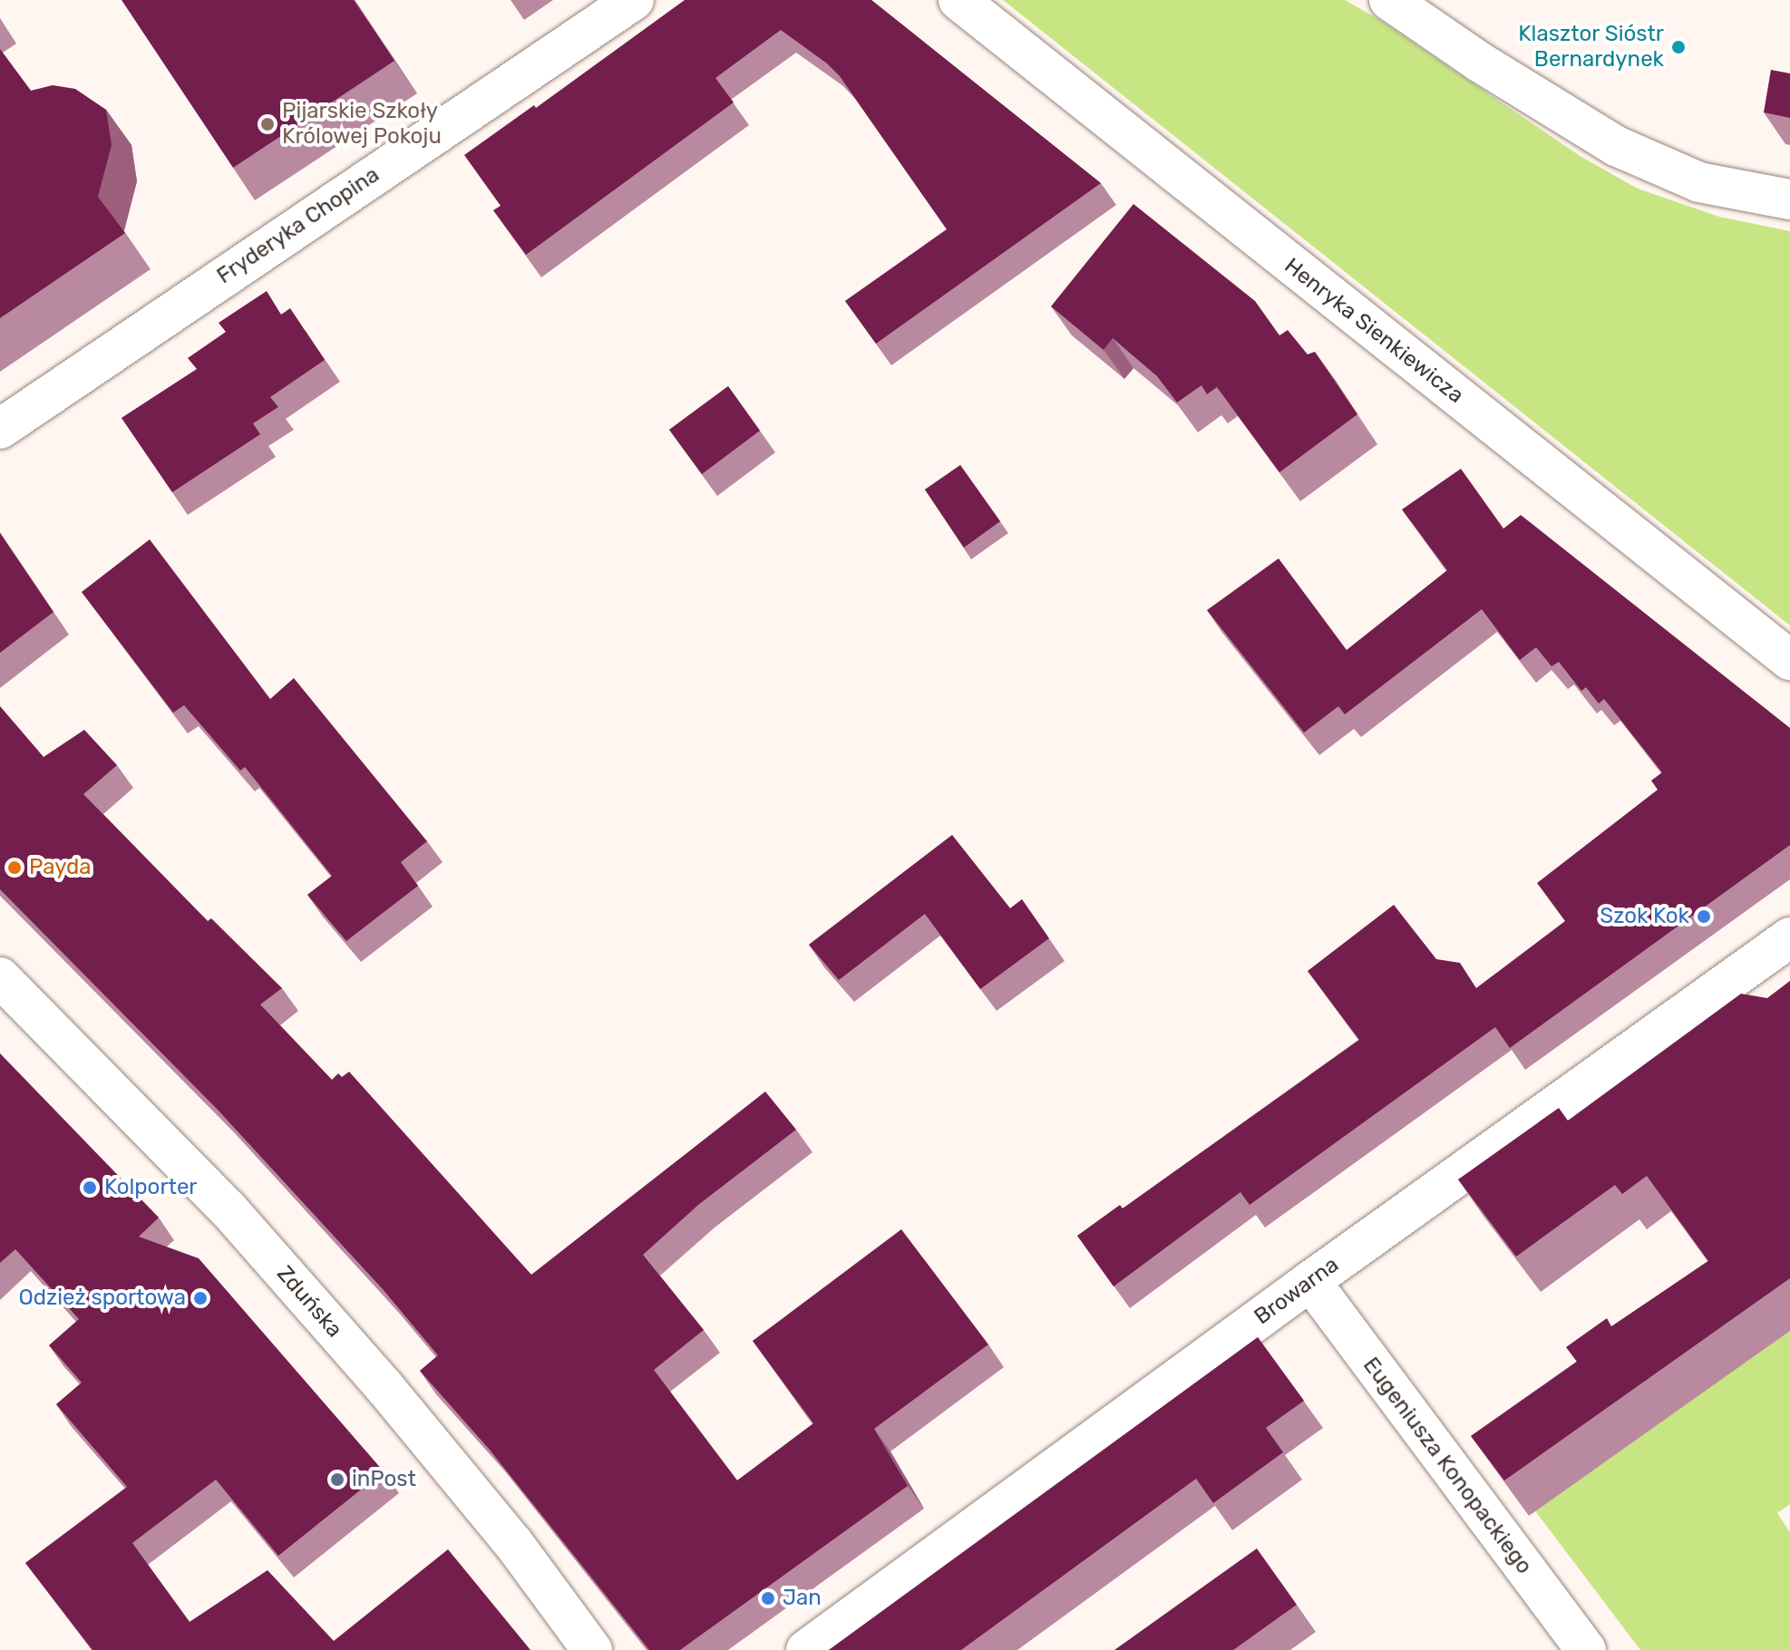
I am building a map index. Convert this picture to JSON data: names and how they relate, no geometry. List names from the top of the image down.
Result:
{
  "streets": {
    "street": [
      "Fryderyka Chopina",
      "Henryka Sienkiewicza",
      "Browarna",
      "Zduńska",
      "Eugeniusza Konopackiego"
    ]
  },
  "crossings": [
    ["Browarna", "Eugeniusza Konopackiego"]
  ],
  "places": [
    "Klasztor Sióstr Bernardynek",
    "Pijarskie Szkoły Królowej Pokoju",
    "Payda",
    "Szok Kok",
    "Kolporter",
    "Odzież sportowa",
    "inPost",
    "Jan"
  ]
}
